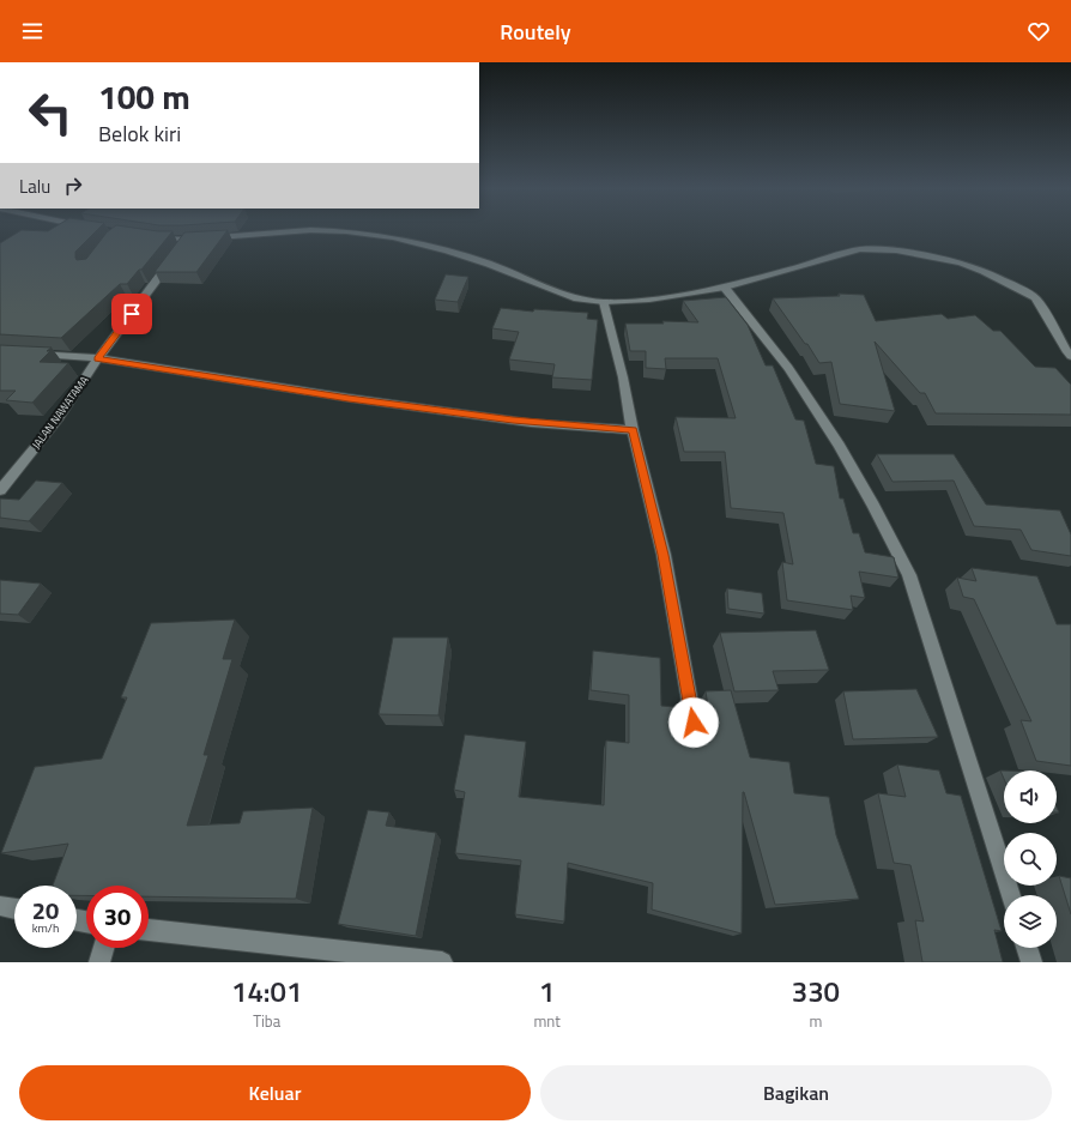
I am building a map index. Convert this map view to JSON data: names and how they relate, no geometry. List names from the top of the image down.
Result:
{
  "streets": {
    "street": ["JALAN NAWATAMA"]
  },
  "page": {
    "header": "Routely",
    "turn": ["100 m", "Belok kiri"],
    "then": "Lalu",
    "speed": "20 km/h",
    "limit": "30",
    "eta": [
      "14:01",
      "Tiba",
      "1",
      "mnt",
      "330",
      "m"
    ],
    "buttons": ["Keluar", "Bagikan"]
  }
}
